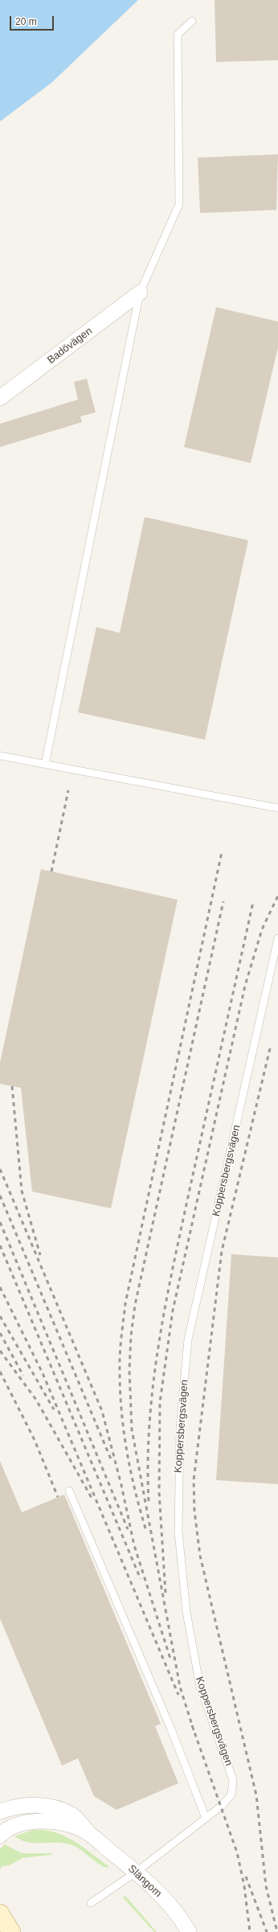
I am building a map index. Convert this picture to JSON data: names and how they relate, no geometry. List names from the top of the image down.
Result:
{
  "streets": {
    "street": ["Badövägen", "Slängom"],
    "lane": ["Koppersbergsvägen"]
  },
  "crossings": [
    ["Koppersbergsvägen", "Slängom"]
  ],
  "scale_bar": "20 m"
}
